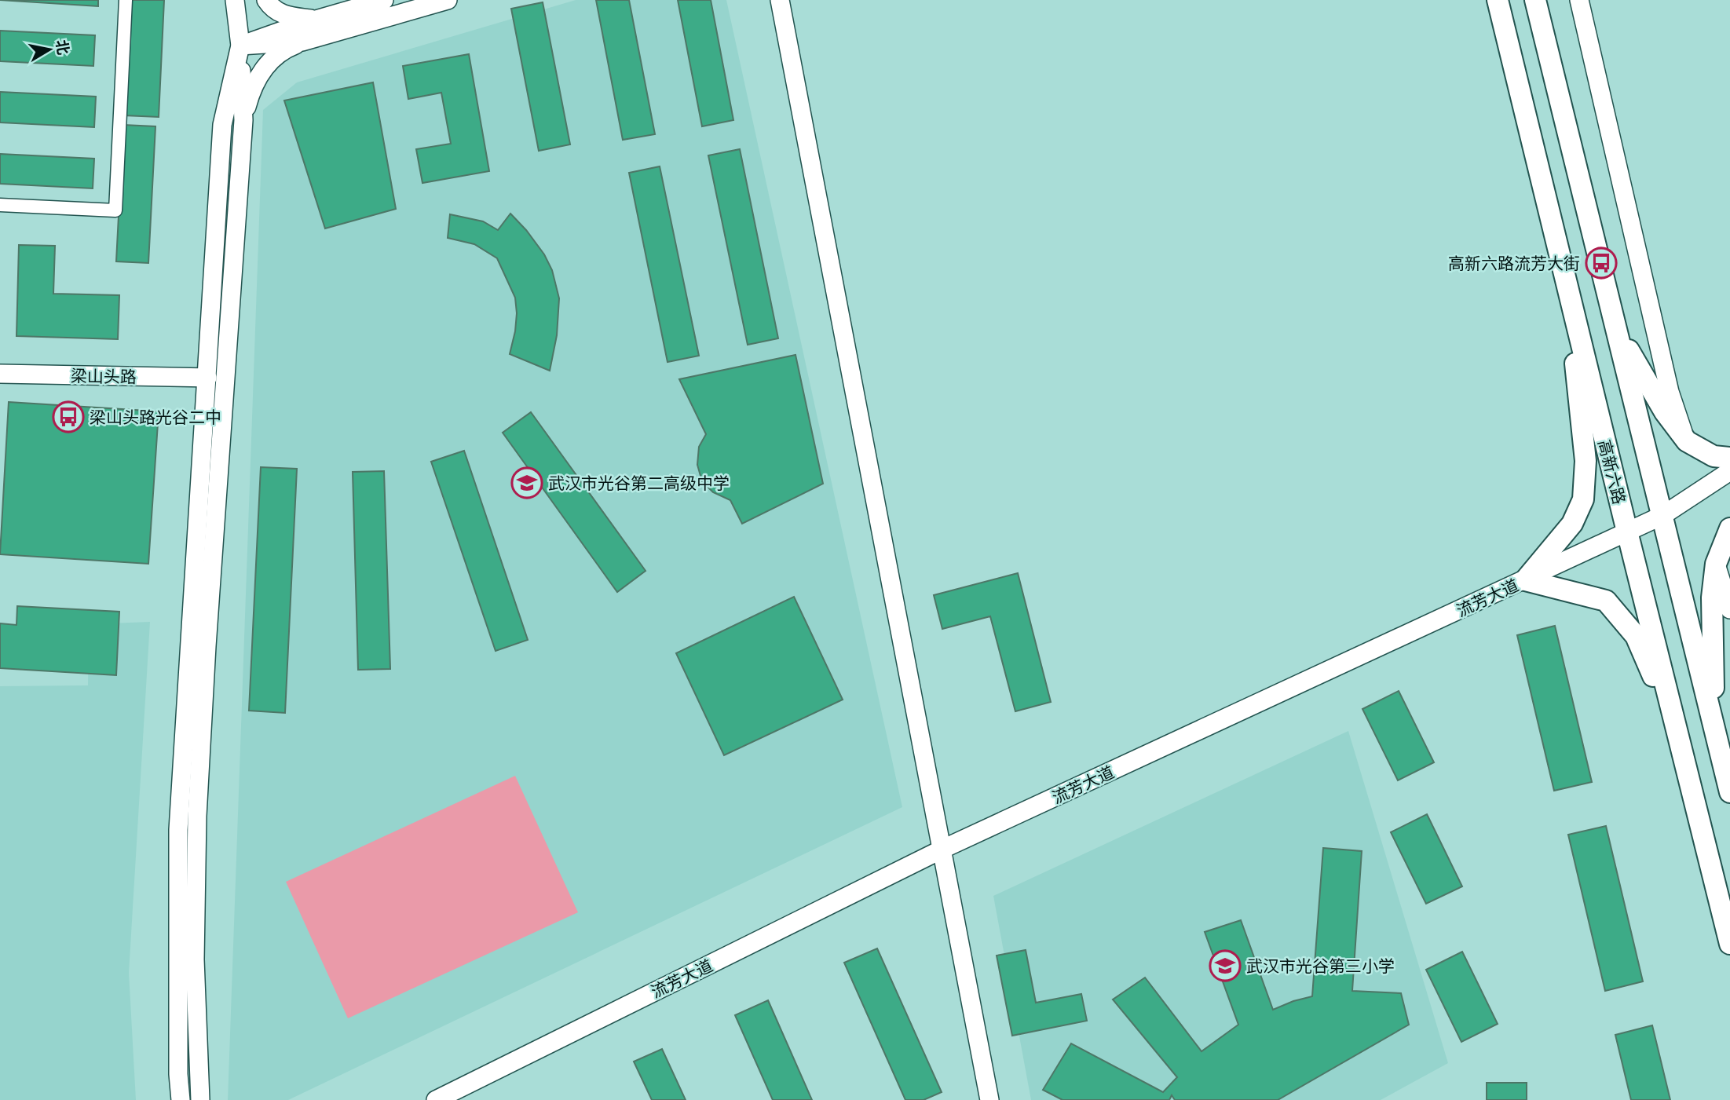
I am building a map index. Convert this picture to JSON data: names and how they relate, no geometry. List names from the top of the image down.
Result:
{
  "streets": {
    "main road": ["梁山头路", "高新六路", "流芳大道"]
  },
  "crossings": [
    ["高新六路", "流芳大道"]
  ],
  "places": {
    "bus stop": ["高新六路流芳大街", "梁山头路光谷二中"],
    "school or university": ["武汉市光谷第二高级中学", "武汉市光谷第三小学"]
  },
  "north": "right"
}
